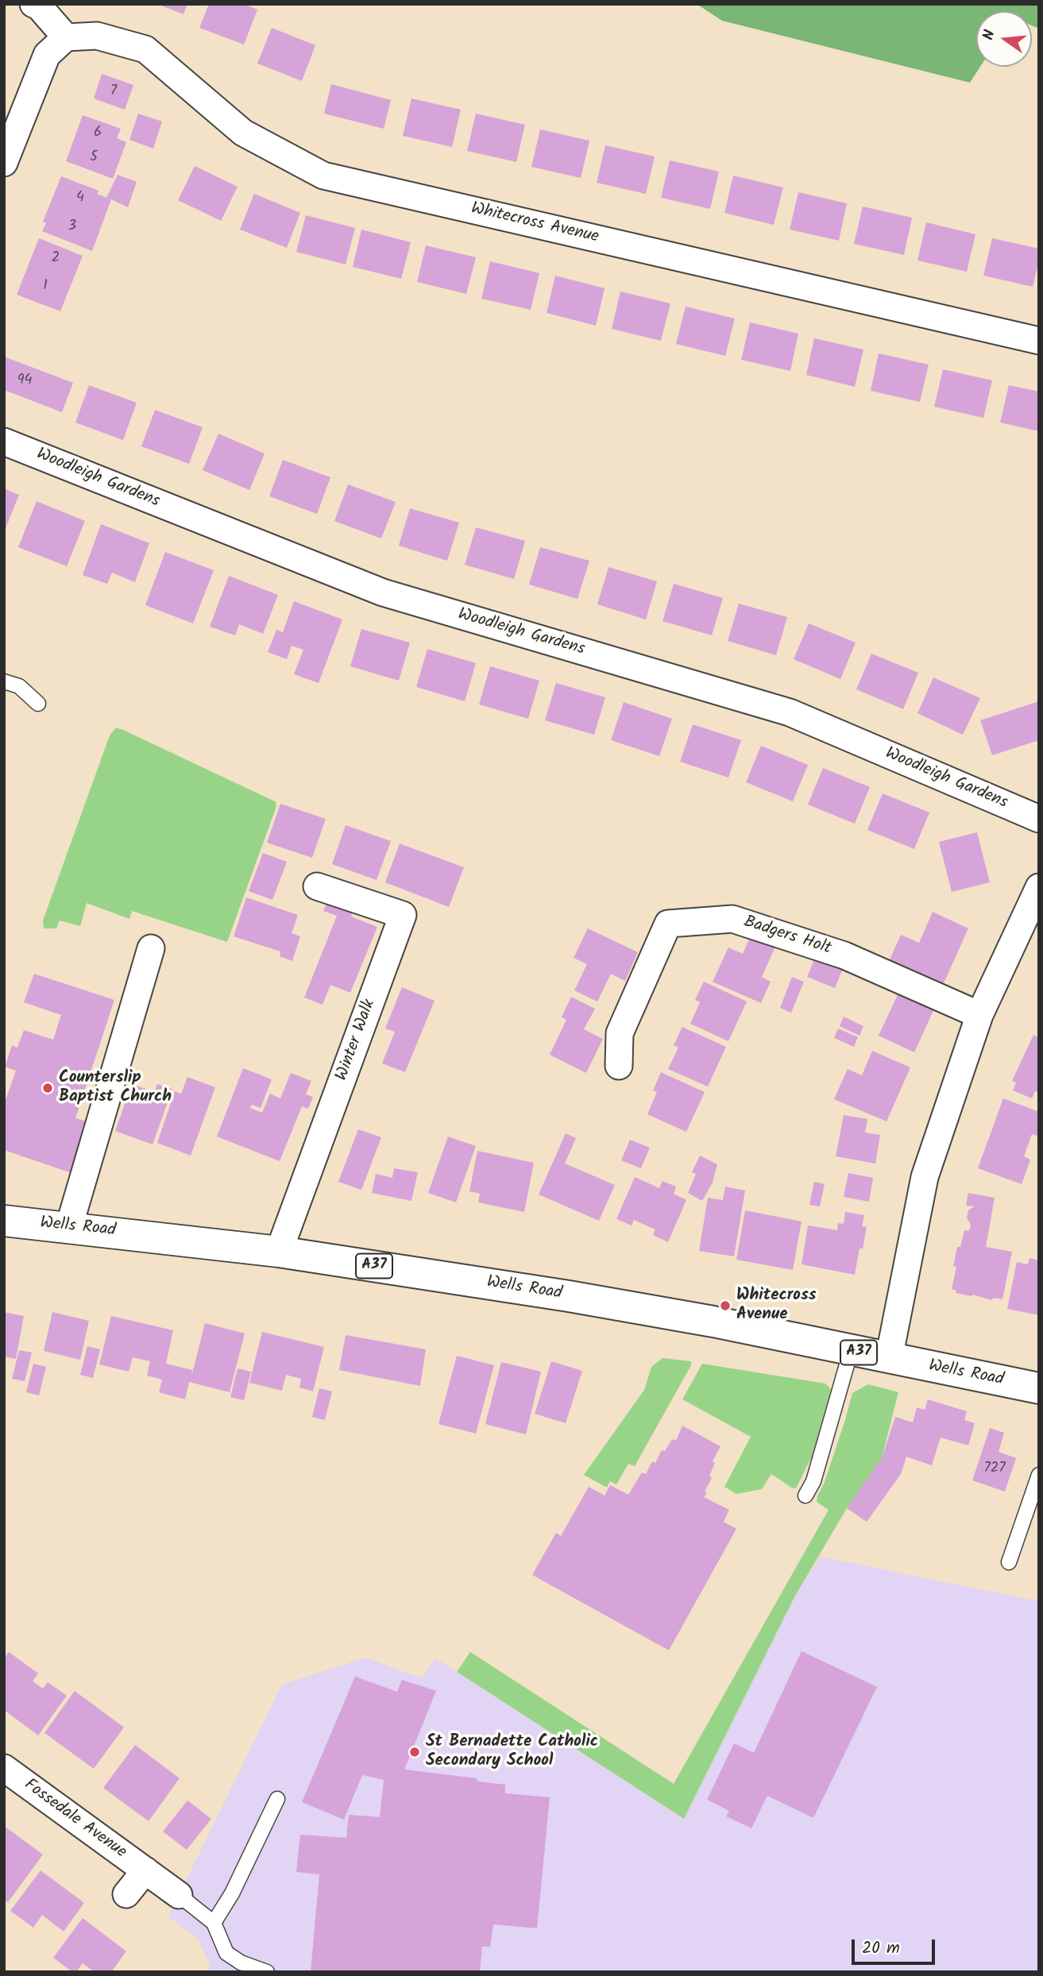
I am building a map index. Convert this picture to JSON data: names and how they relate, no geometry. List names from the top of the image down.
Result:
{
  "streets": {
    "highway": ["Wells Road", "A37"],
    "street": [
      "Whitecross Avenue",
      "Woodleigh Gardens",
      "Badgers Holt",
      "Winter Walk",
      "Fossedale Avenue"
    ]
  },
  "crossings": [
    ["Winter Walk", "Wells Road"]
  ],
  "places": ["Counterslip Baptist Church", "Whitecross Avenue", "St Bernadette Catholic Secondary School"],
  "house_numbers": [
    "7",
    "6",
    "5",
    "4",
    "3",
    "2",
    "1",
    "94",
    "727"
  ],
  "scale_bar": "20 m",
  "north": "left"
}
